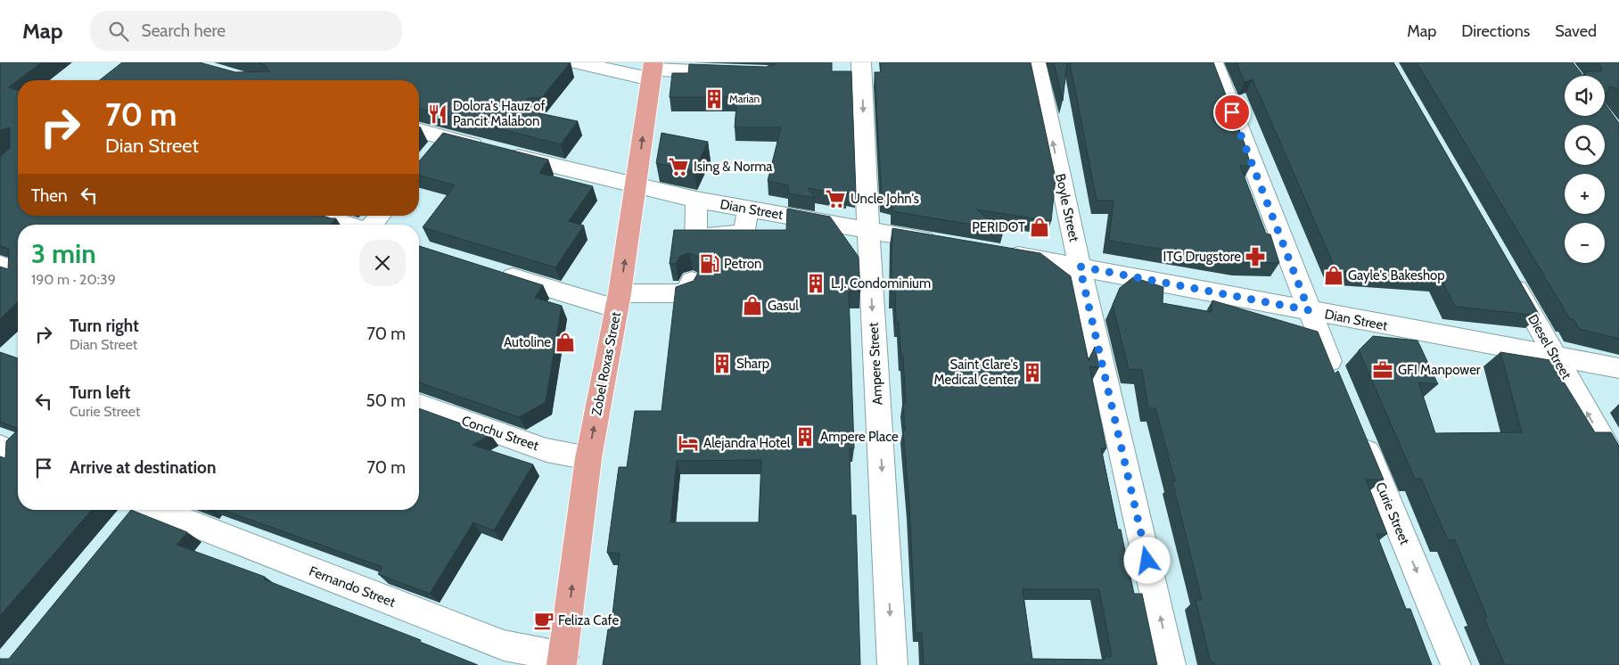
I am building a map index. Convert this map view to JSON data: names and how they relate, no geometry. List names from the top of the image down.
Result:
{
  "streets": {
    "main road": ["Zobel Roxas Street"],
    "street": [
      "Boyle Street",
      "Dian Street",
      "Diesel Street",
      "Ampere Street",
      "Conchu Street",
      "Curie Street",
      "Fernando Street"
    ]
  },
  "crossings": [
    ["Boyle Street", "Dian Street"],
    ["Dian Street", "Diesel Street"],
    ["Dian Street", "Zobel Roxas Street"],
    ["Dian Street", "Ampere Street"],
    ["Zobel Roxas Street", "Conchu Street"],
    ["Zobel Roxas Street", "Fernando Street"]
  ],
  "one_way": [
    "Diesel Street",
    "Zobel Roxas Street",
    "Ampere Street",
    "Curie Street"
  ],
  "places": {
    "building": [
      "Marian",
      "L.J. Condominium",
      "Sharp",
      "Saint Clare's Medical Center",
      "Ampere Place"
    ],
    "restaurant": ["Dolora's Hauz of Pancit Malabon"],
    "supermarket": ["Ising & Norma", "Uncle John's"],
    "shop": [
      "PERIDOT",
      "Gayle's Bakeshop",
      "Gasul",
      "Autoline"
    ],
    "pharmacy": ["ITG Drugstore"],
    "fuel station": ["Petron"],
    "office": ["GFI Manpower"],
    "hotel": ["Alejandra Hotel"],
    "cafe": ["Feliza Cafe"]
  },
  "page": {
    "header": "Map",
    "search": "Search here",
    "nav": ["Map", "Directions", "Saved"],
    "map_buttons": ["+", "−"],
    "turn": ["70 m", "Dian Street"],
    "then": "Then",
    "heading": ["3 min", "190 m · 20:39"],
    "list": [
      {
        "name": "Turn right",
        "note": "Dian Street",
        "value": "70 m"
      },
      {
        "name": "Turn left",
        "note": "Curie Street",
        "value": "50 m"
      },
      {
        "name": "Arrive at destination",
        "value": "70 m"
      }
    ]
  }
}
